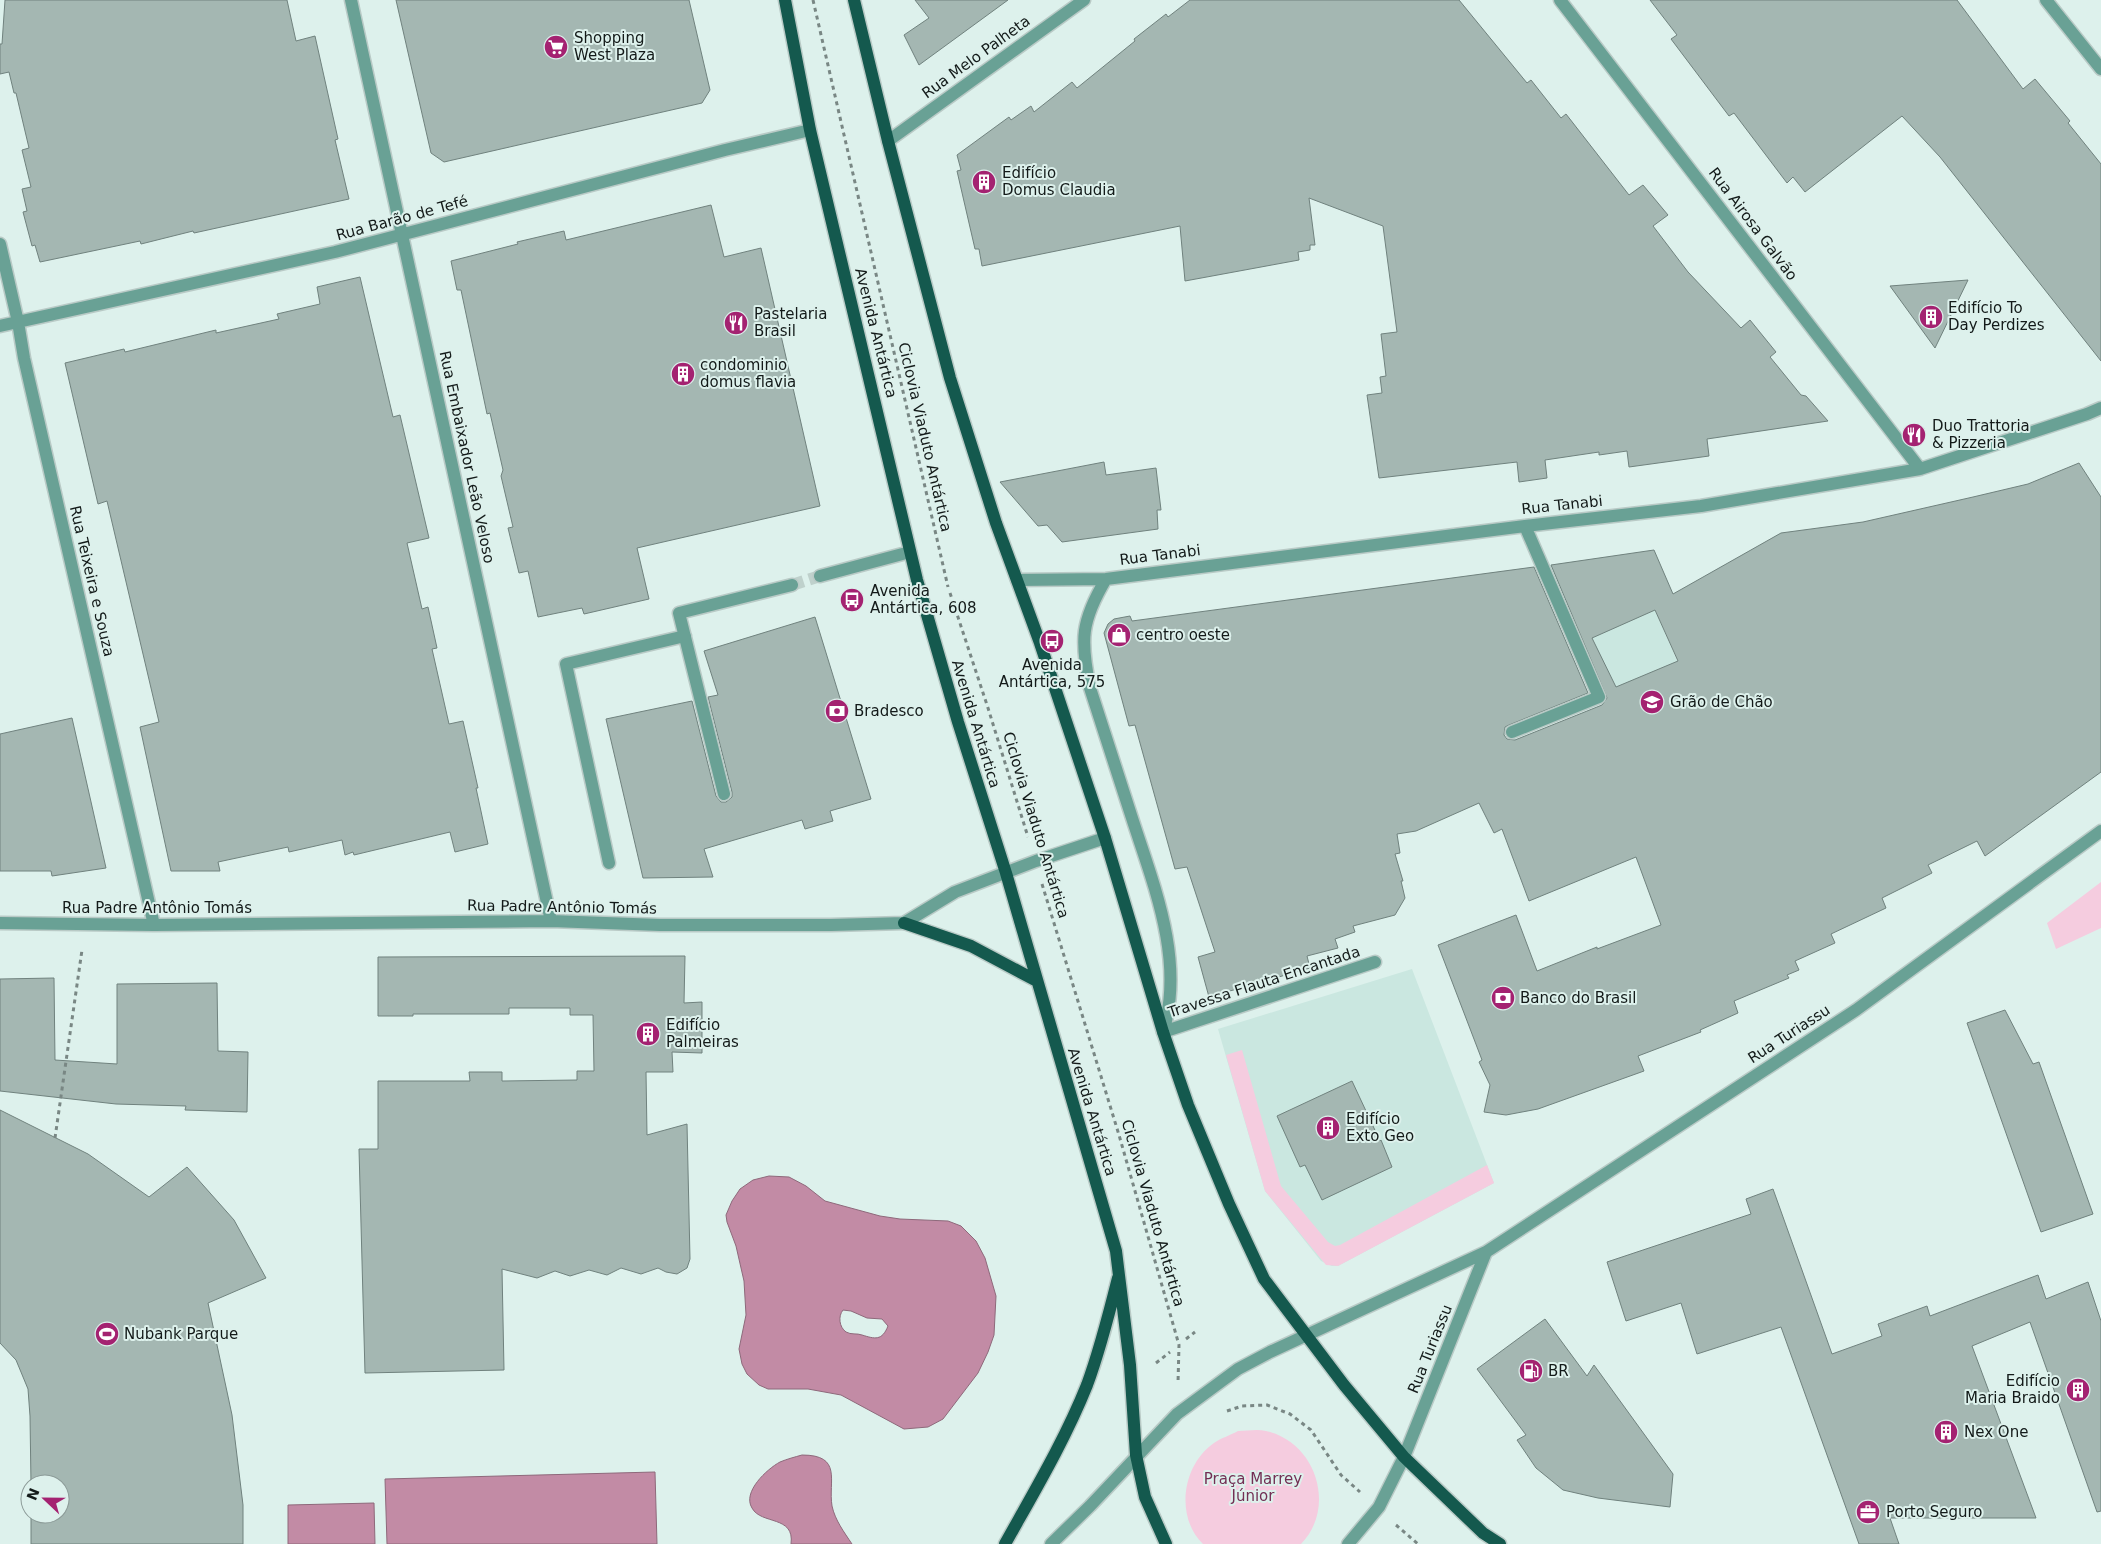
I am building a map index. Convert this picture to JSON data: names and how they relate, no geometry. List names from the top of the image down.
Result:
{
  "streets": {
    "main road": ["Avenida Antártica"],
    "street": [
      "Rua Melo Palheta",
      "Rua Barão de Tefé",
      "Rua Airosa Galvão",
      "Rua Embaixador Leão Veloso",
      "Rua Tanabi",
      "Rua Teixeira e Souza",
      "Rua Padre Antônio Tomás",
      "Travessa Flauta Encantada",
      "Rua Turiassu"
    ],
    "path": ["Ciclovia Viaduto Antártica"]
  },
  "crossings": [
    ["Rua Barão de Tefé", "Avenida Antártica"],
    ["Rua Barão de Tefé", "Rua Embaixador Leão Veloso"],
    ["Rua Barão de Tefé", "Rua Teixeira e Souza"],
    ["Rua Airosa Galvão", "Rua Tanabi"],
    ["Avenida Antártica", "Rua Padre Antônio Tomás"],
    ["Ciclovia Viaduto Antártica", "Rua Padre Antônio Tomás"],
    ["Rua Embaixador Leão Veloso", "Rua Padre Antônio Tomás"],
    ["Rua Teixeira e Souza", "Rua Padre Antônio Tomás"]
  ],
  "parks": ["Praça Marrey Júnior"],
  "places": {
    "supermarket": ["Shopping West Plaza"],
    "building": [
      "Edifício Domus Claudia",
      "Edifício To Day Perdizes",
      "condominio domus flavia",
      "Edifício Palmeiras",
      "Edifício Exto Geo",
      "Edifício Maria Braido",
      "Nex One"
    ],
    "restaurant": ["Pastelaria Brasil", "Duo Trattoria & Pizzeria"],
    "bus stop": ["Avenida Antártica, 608", "Avenida Antártica, 575"],
    "shop": ["centro oeste"],
    "school or university": ["Grão de Chão"],
    "bank": ["Bradesco", "Banco do Brasil"],
    "sports": ["Nubank Parque"],
    "fuel station": ["BR"],
    "office": ["Porto Seguro"]
  },
  "north": "left"
}
